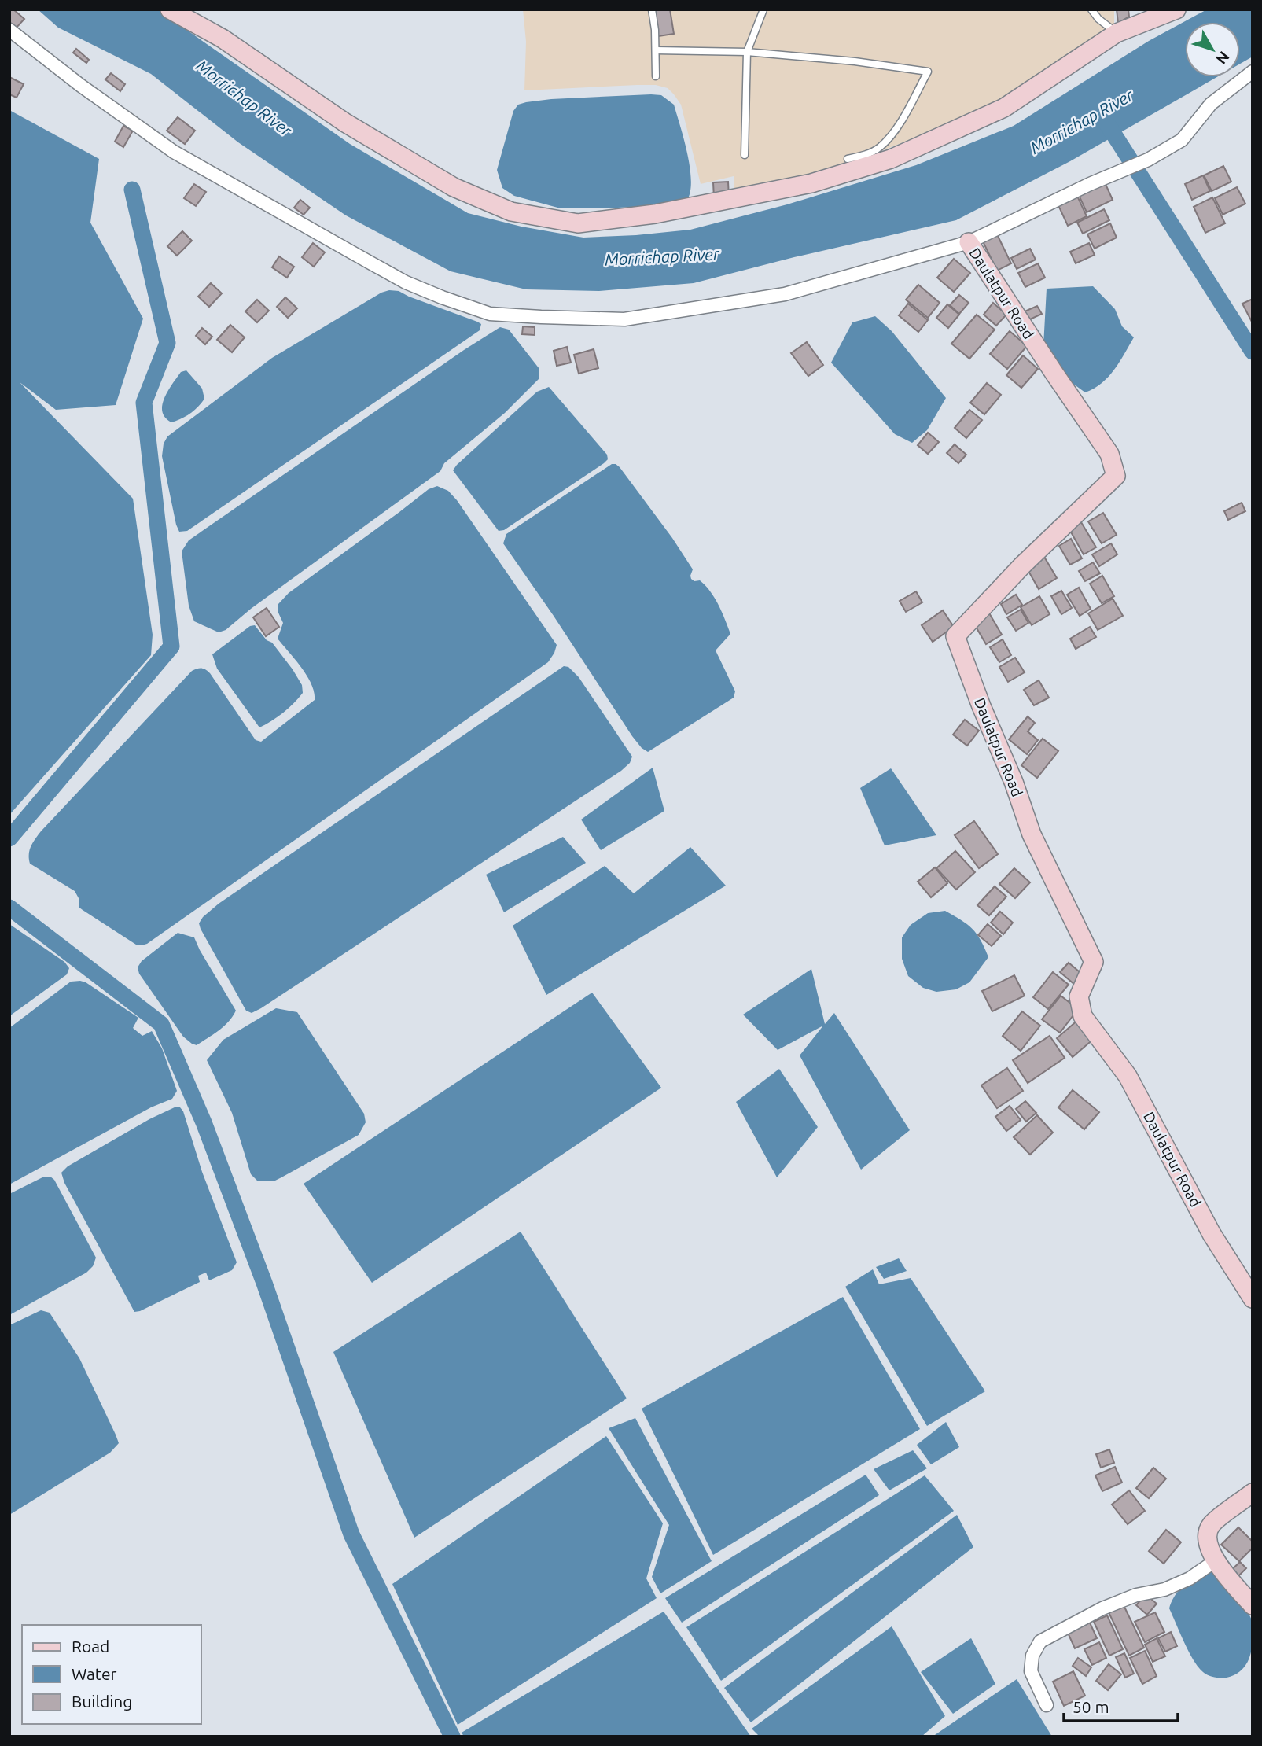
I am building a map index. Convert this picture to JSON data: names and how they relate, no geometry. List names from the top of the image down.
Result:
{
  "streets": {
    "street": ["Daulatpur Road"]
  },
  "water": ["Morrichap River"],
  "legend": ["Road", "Water", "Building"],
  "scale_bar": "50 m",
  "north": "bottom right"
}
